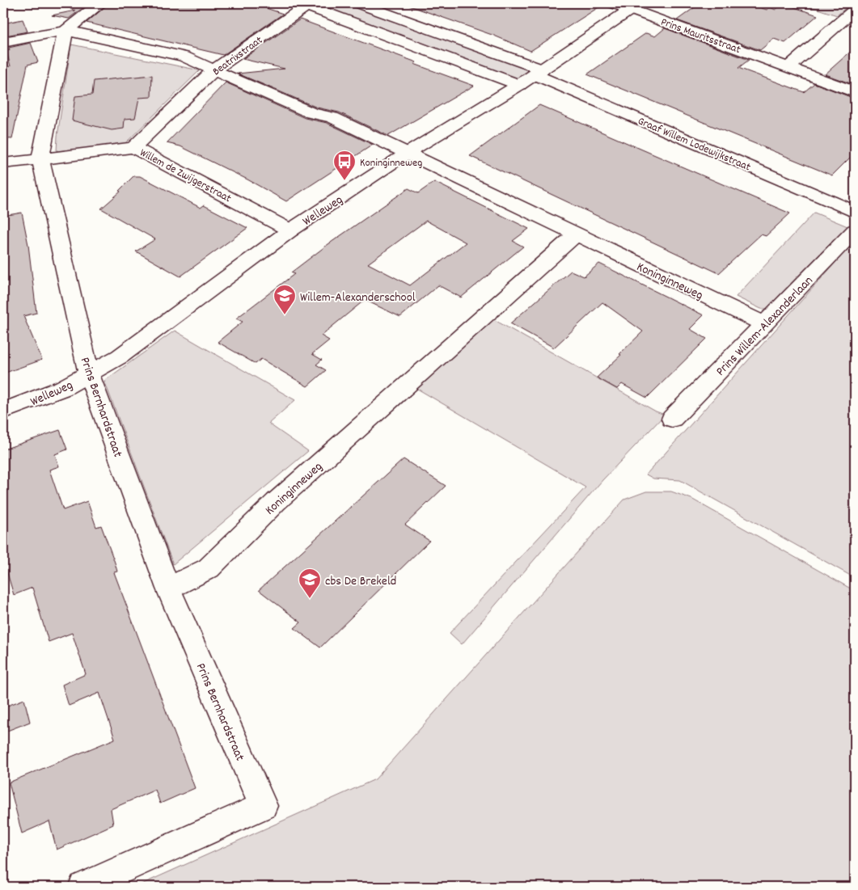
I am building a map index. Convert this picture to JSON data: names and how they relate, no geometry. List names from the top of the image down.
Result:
{
  "streets": {
    "street": [
      "Prins Mauritsstraat",
      "Beatrixstraat",
      "Graaf Willem Lodewijkstraat",
      "Willem de Zwijgerstraat",
      "Welleweg",
      "Koninginneweg",
      "Prins Willem-Alexanderlaan",
      "Prins Bernhardstraat"
    ]
  },
  "crossings": [
    ["Prins Mauritsstraat", "Welleweg"],
    ["Beatrixstraat", "Willem de Zwijgerstraat"],
    ["Beatrixstraat", "Koninginneweg"],
    ["Graaf Willem Lodewijkstraat", "Welleweg"],
    ["Willem de Zwijgerstraat", "Welleweg"],
    ["Willem de Zwijgerstraat", "Prins Bernhardstraat"],
    ["Welleweg", "Koninginneweg"],
    ["Welleweg", "Prins Bernhardstraat"],
    ["Koninginneweg", "Prins Willem-Alexanderlaan"],
    ["Koninginneweg", "Prins Bernhardstraat"]
  ],
  "places": {
    "bus stop": ["Koninginneweg"],
    "school or university": ["Willem-Alexanderschool", "cbs De Brekeld"]
  }
}
